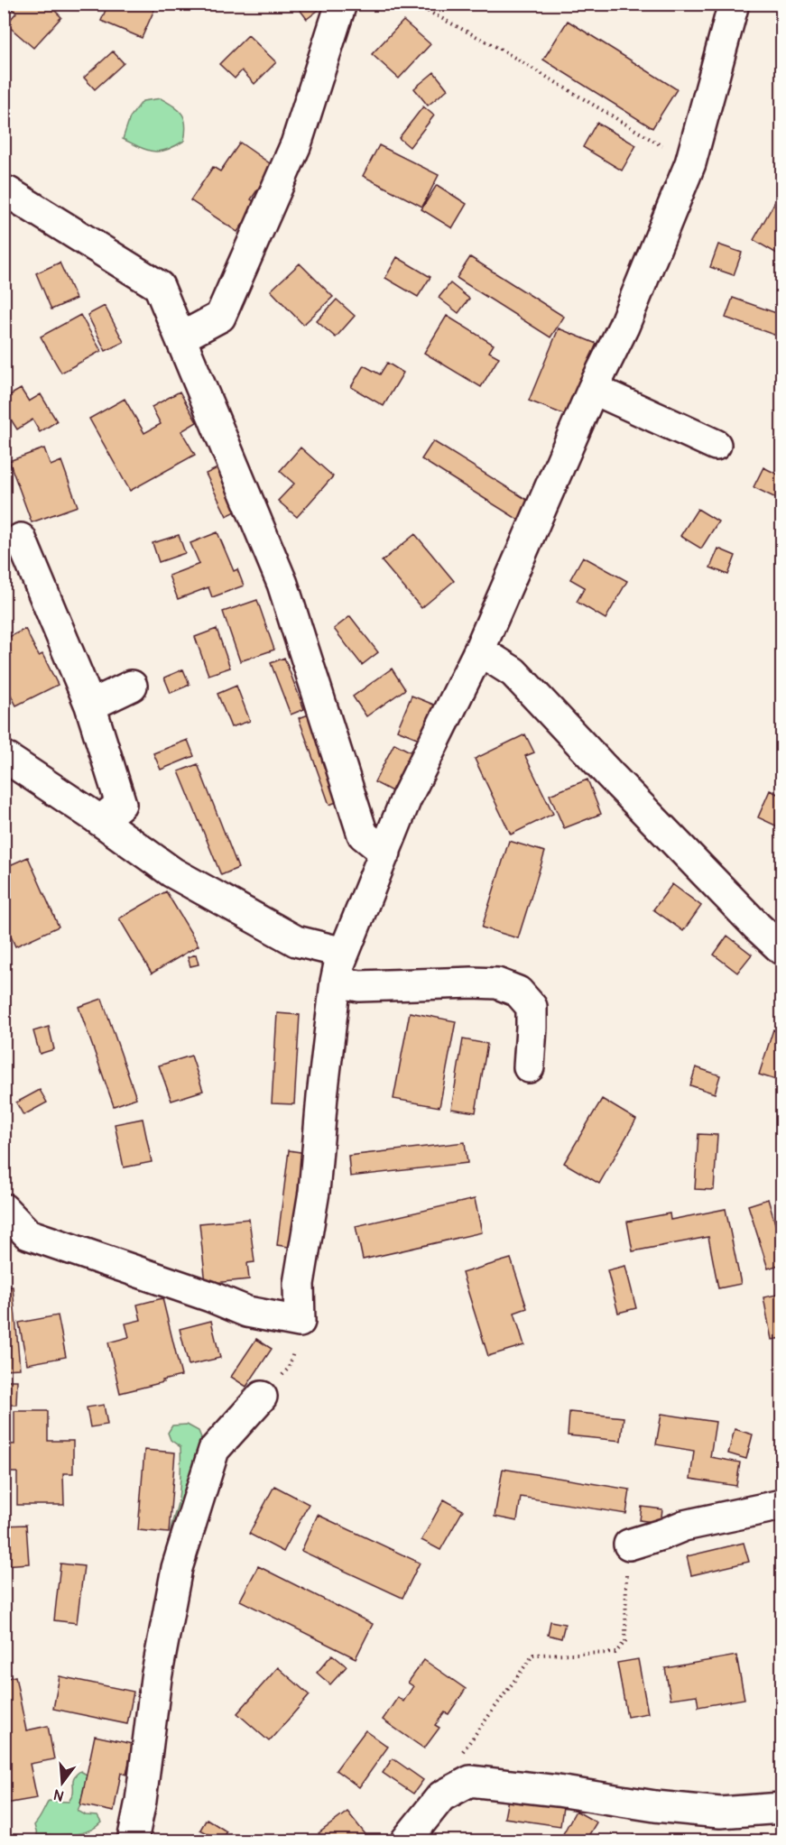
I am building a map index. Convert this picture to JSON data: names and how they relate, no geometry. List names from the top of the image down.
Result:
{
  "north": "bottom"
}
